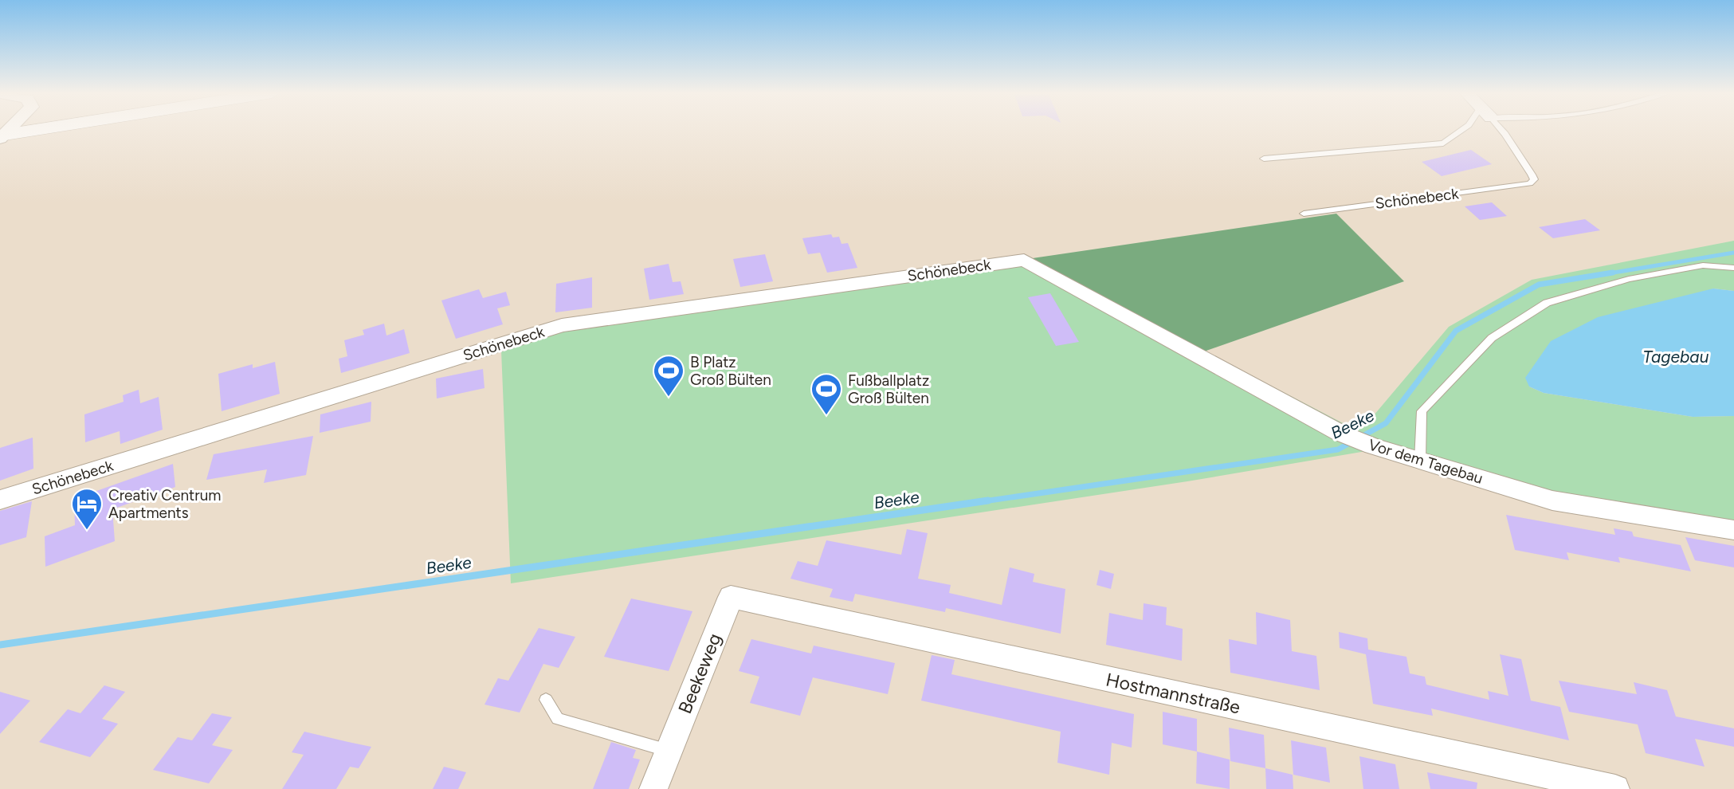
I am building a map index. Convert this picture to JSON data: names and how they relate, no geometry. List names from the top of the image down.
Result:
{
  "streets": {
    "street": [
      "Schönebeck",
      "Vor dem Tagebau",
      "Beekeweg",
      "Hostmannstraße"
    ]
  },
  "crossings": [
    ["Schönebeck", "Vor dem Tagebau"],
    ["Beekeweg", "Hostmannstraße"]
  ],
  "water": ["Tagebau", "Beeke"],
  "places": {
    "sports": ["B Platz Groß Bülten", "Fußballplatz Groß Bülten"],
    "hotel": ["Creativ Centrum Apartments"]
  }
}
